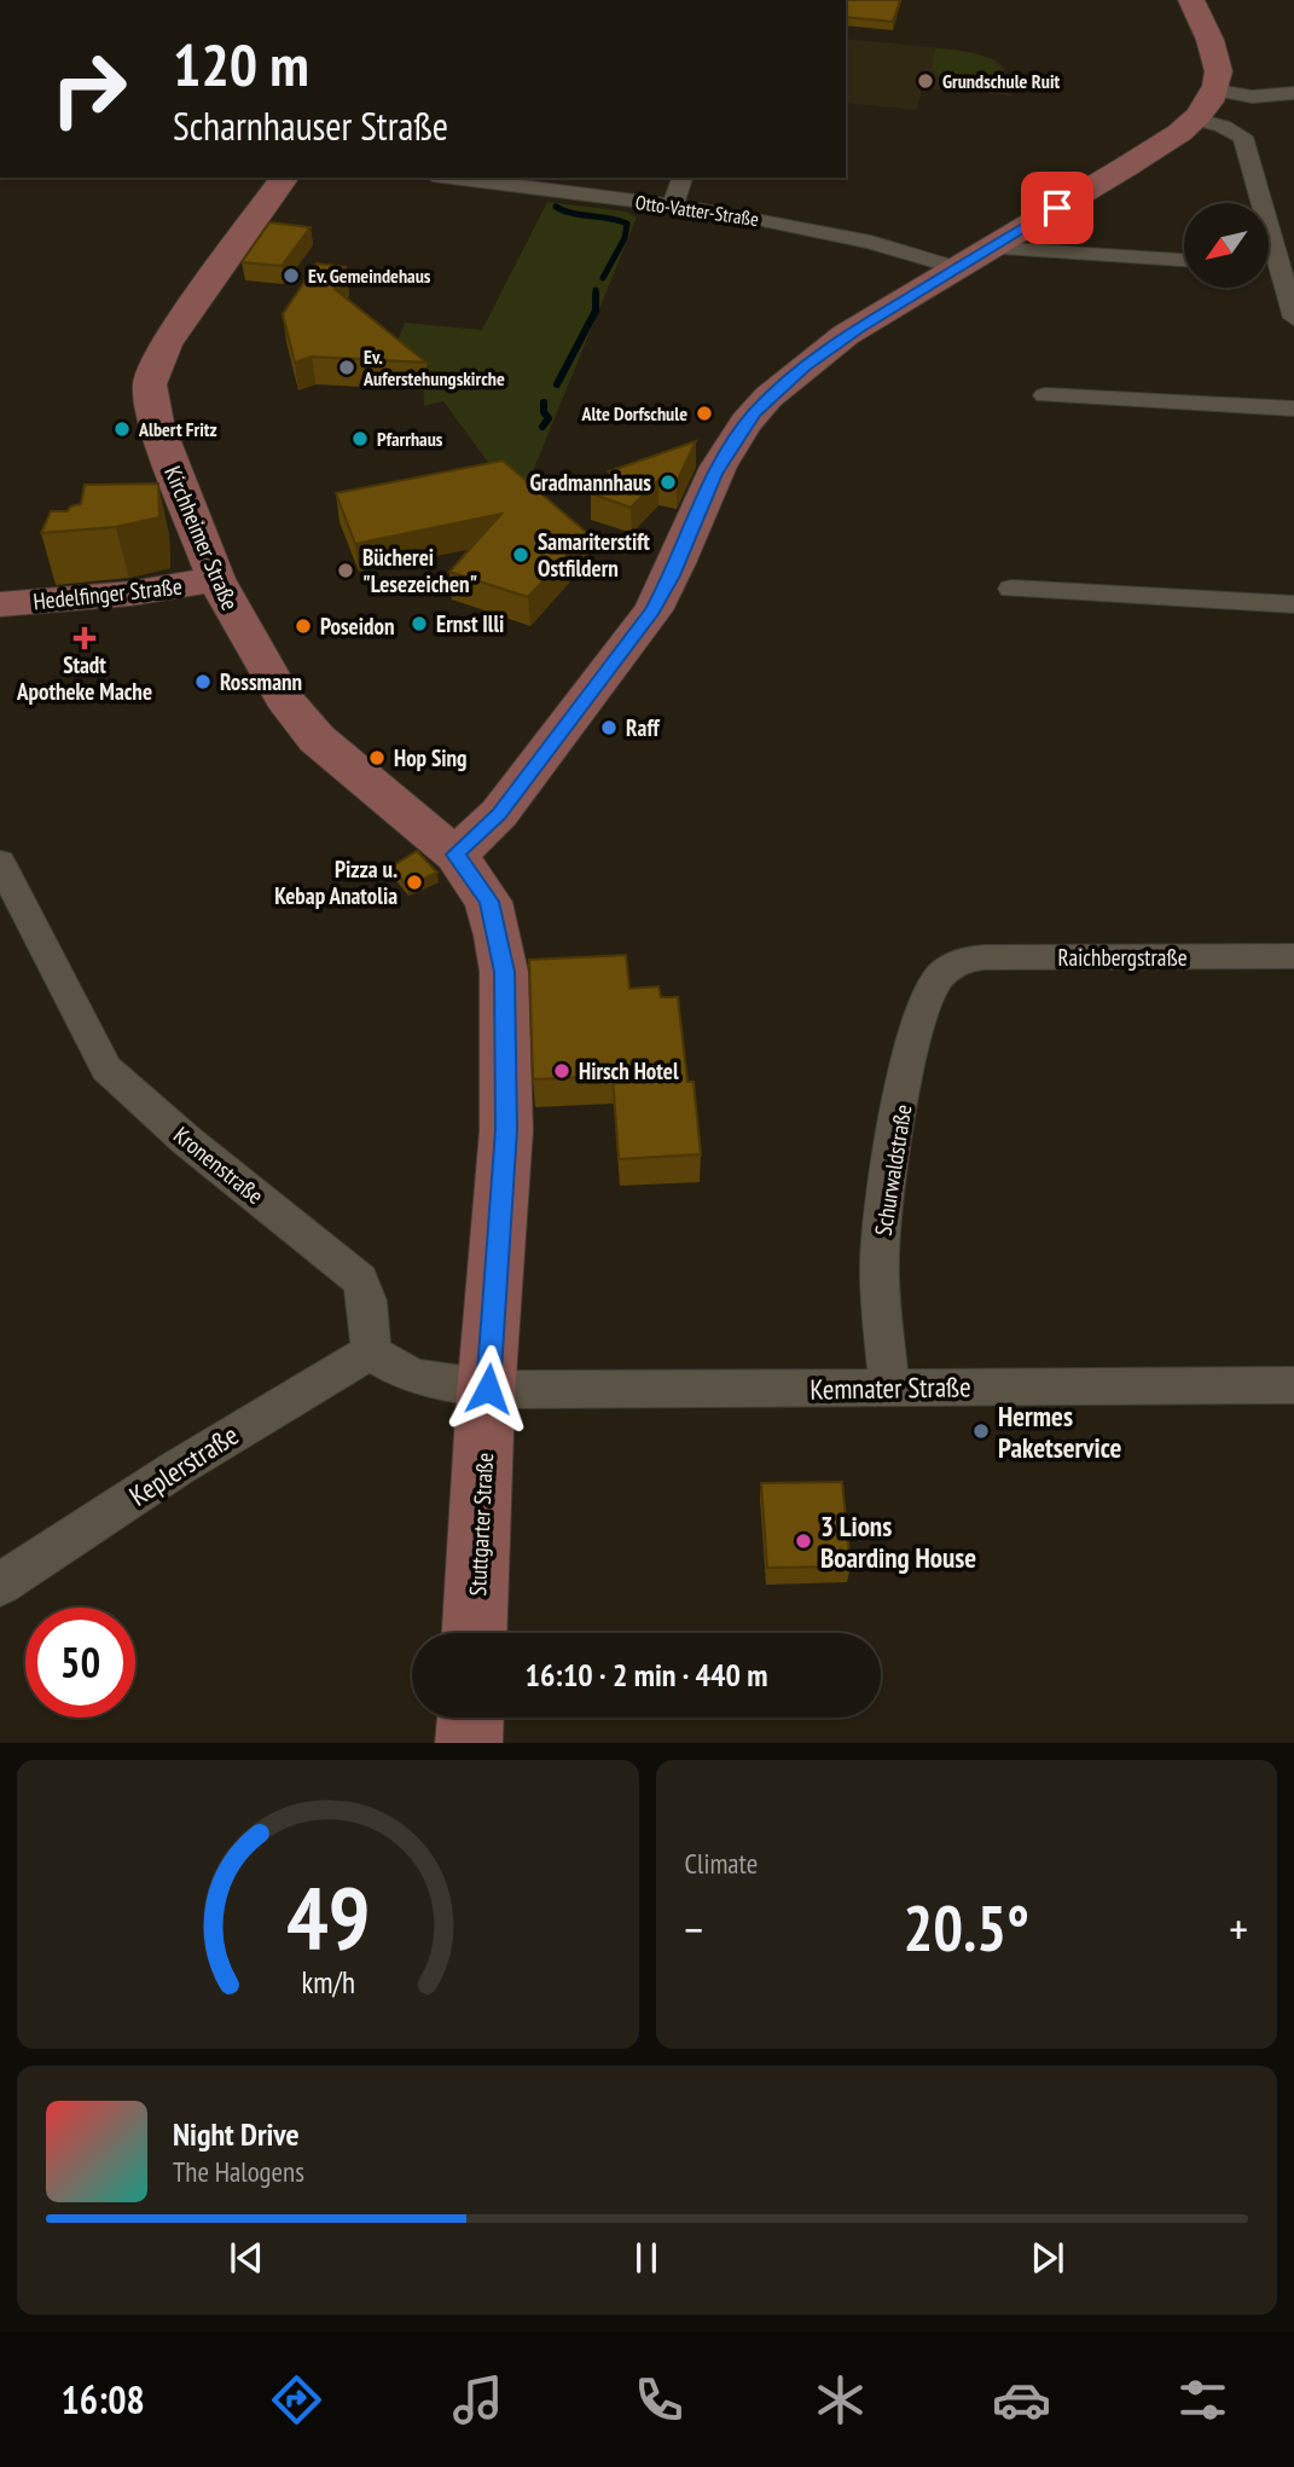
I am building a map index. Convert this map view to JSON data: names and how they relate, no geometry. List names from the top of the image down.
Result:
{
  "streets": {
    "main road": ["Kirchheimer Straße", "Hedelfinger Straße", "Stuttgarter Straße"],
    "street": [
      "Otto-Vatter-Straße",
      "Raichbergstraße",
      "Kronenstraße",
      "Schurwaldstraße",
      "Kemnater Straße",
      "Keplerstraße"
    ]
  },
  "crossings": [
    ["Kirchheimer Straße", "Hedelfinger Straße"],
    ["Kirchheimer Straße", "Stuttgarter Straße"],
    ["Raichbergstraße", "Schurwaldstraße"],
    ["Kronenstraße", "Keplerstraße"],
    ["Schurwaldstraße", "Kemnater Straße"],
    ["Kemnater Straße", "Stuttgarter Straße"]
  ],
  "places": {
    "other": [
      "Grundschule Ruit",
      "Ev. Gemeindehaus",
      "Ev. Auferstehungskirche",
      "Alte Dorfschule",
      "Albert Fritz",
      "Pfarrhaus",
      "Gradmannhaus",
      "Samariterstift Ostfildern",
      "Bücherei \"Lesezeichen\"",
      "Ernst Illi",
      "Poseidon",
      "Rossmann",
      "Raff",
      "Hop Sing",
      "Pizza u. Kebap Anatolia",
      "Hirsch Hotel",
      "Hermes Paketservice",
      "3 Lions Boarding House"
    ],
    "health": ["Stadt Apotheke Mache"]
  },
  "north": "bottom left",
  "page": {
    "turn": ["120 m", "Scharnhauser Straße"],
    "limit": "50",
    "trip": "16:10 · 2 min · 440 m",
    "tile": "Climate",
    "heat": ["−", "20.5°", "+"],
    "song": ["Night Drive", "The Halogens"],
    "tabs": "16:08",
    "gauge": ["49", "km/h"]
  }
}
